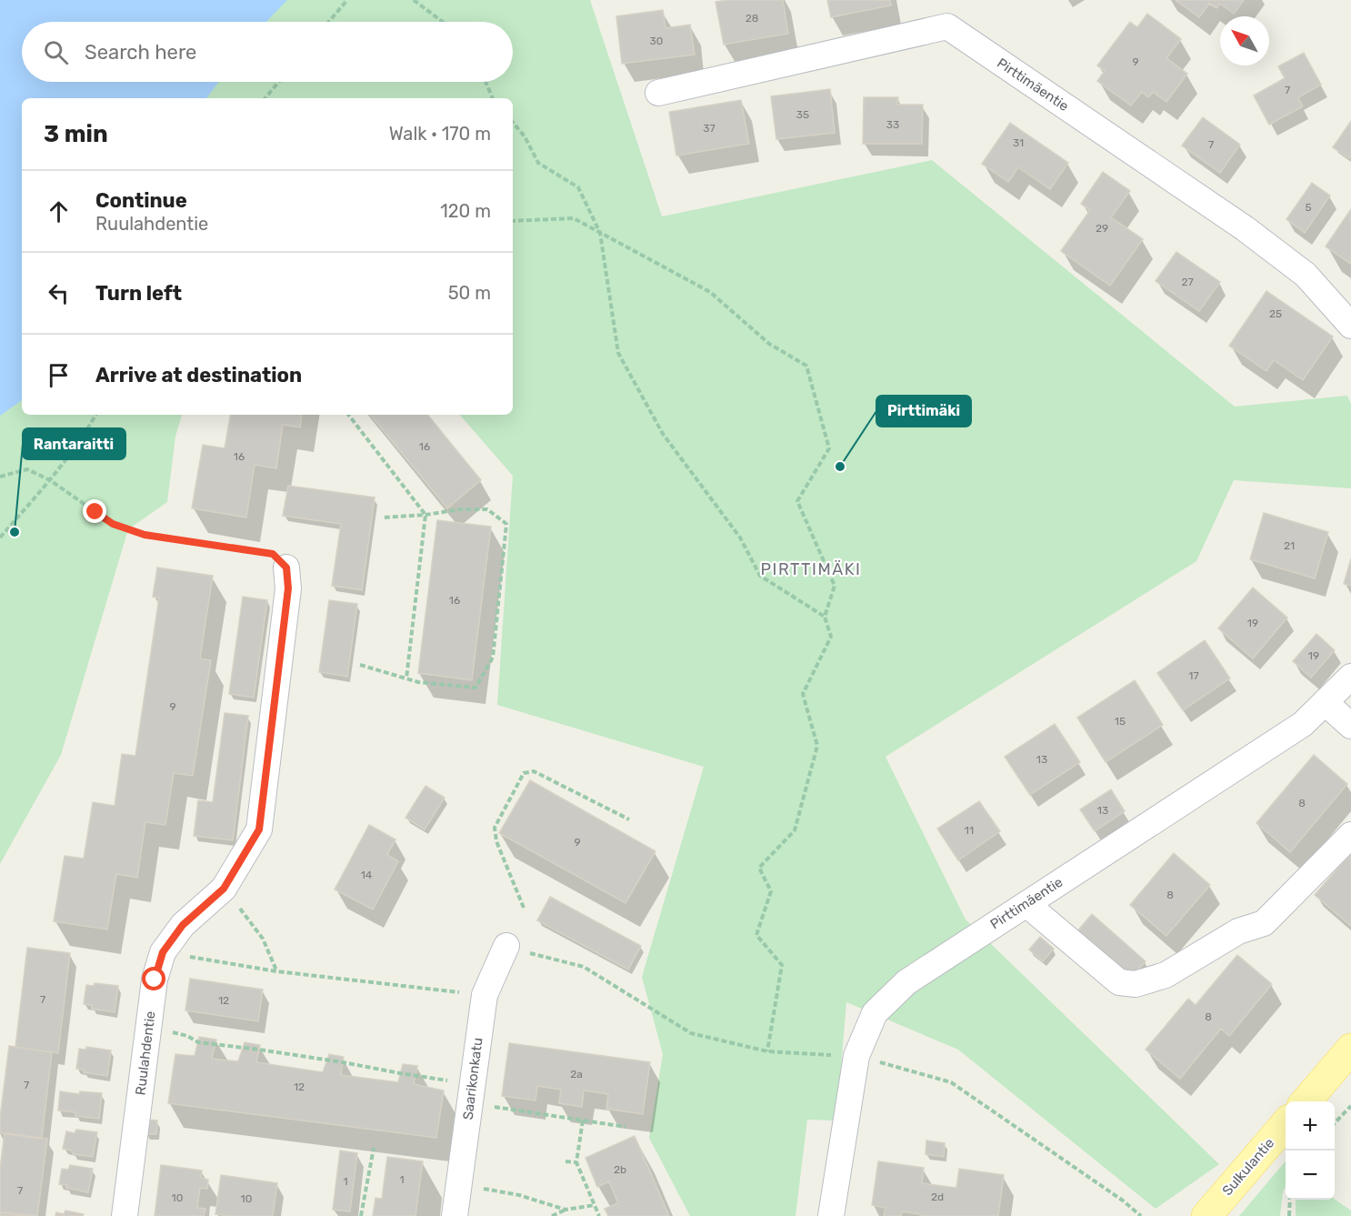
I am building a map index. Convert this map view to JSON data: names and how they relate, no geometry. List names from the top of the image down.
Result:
{
  "streets": {
    "main road": ["Sulkulantie"],
    "street": ["Pirttimäentie", "Ruulahdentie", "Saarikonkatu"]
  },
  "districts": ["PIRTTIMÄKI"],
  "places": ["Pirttimäki", "Rantaraitti"],
  "house_numbers": [
    "28",
    "30",
    "9",
    "7",
    "35",
    "33",
    "37",
    "31",
    "7",
    "5",
    "29",
    "27",
    "25",
    "16",
    "16",
    "21",
    "16",
    "19",
    "19",
    "17",
    "9",
    "15",
    "13",
    "8",
    "13",
    "11",
    "9",
    "14",
    "8",
    "7",
    "12",
    "8",
    "2a",
    "7",
    "12",
    "2b",
    "1",
    "1",
    "7",
    "2d",
    "10",
    "10"
  ],
  "north": "top left",
  "page": {
    "search": "Search here",
    "heading": ["3 min", "Walk · 170 m"],
    "list": [
      ["Continue", "Ruulahdentie", "120 m"],
      ["Turn left", "50 m"],
      "Arrive at destination"
    ],
    "map_buttons": ["+", "−"]
  }
}
